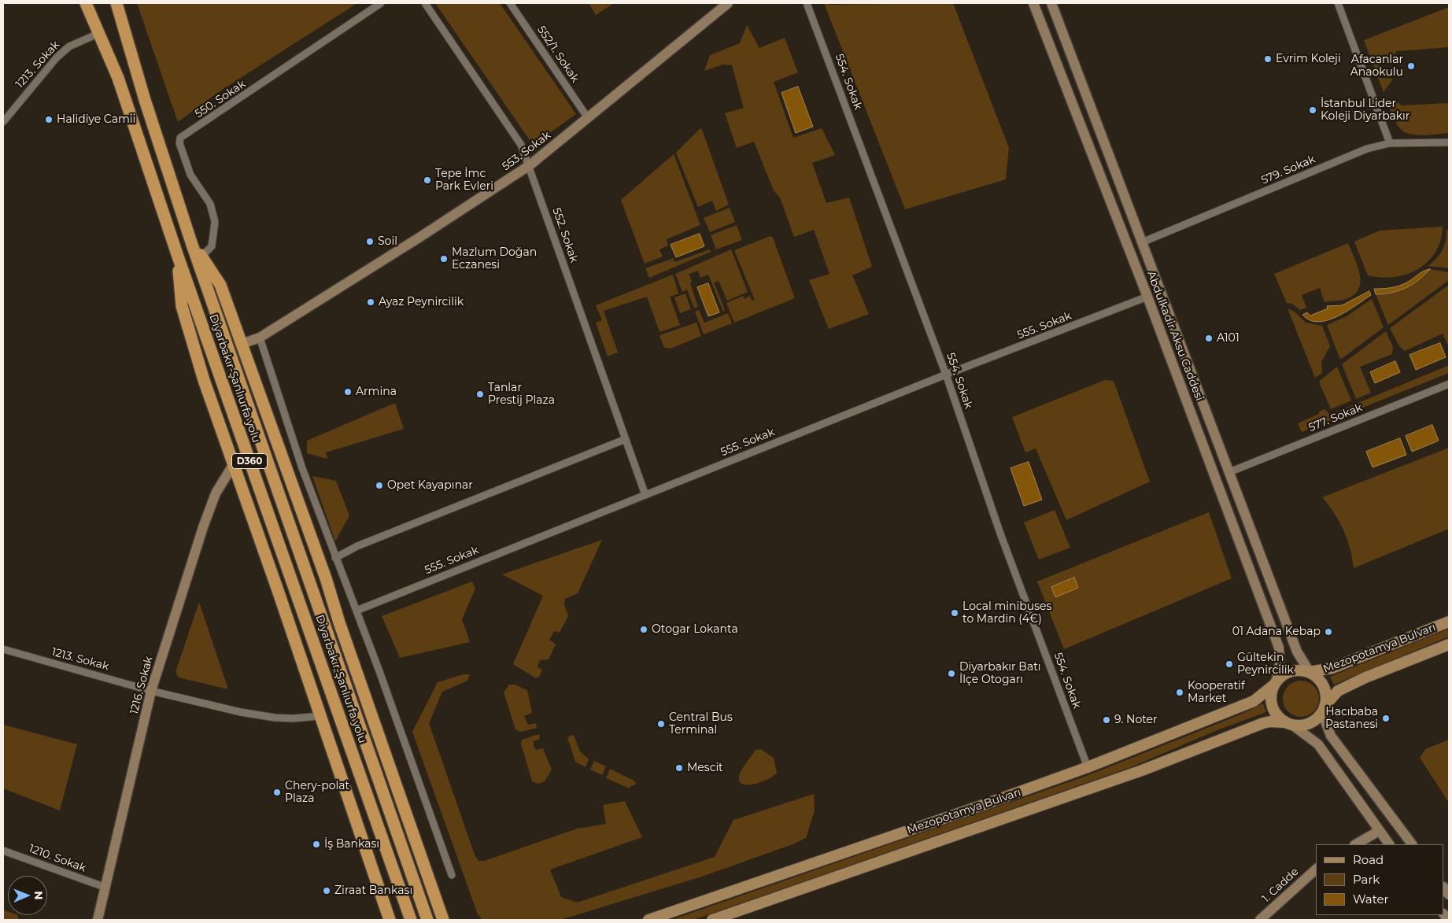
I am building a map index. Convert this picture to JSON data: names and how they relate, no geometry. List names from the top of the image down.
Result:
{
  "streets": {
    "highway": ["Diyarbakır-Şanlıurfa yolu", "D360"],
    "main road": [
      "553. Sokak",
      "Abdulkadir Aksu Caddesi",
      "Mezopotamya Bulvarı",
      "1216. Sokak",
      "1. Cadde"
    ],
    "street": [
      "552/1. Sokak",
      "1213. Sokak",
      "554. Sokak",
      "550. Sokak",
      "579. Sokak",
      "552. Sokak",
      "555. Sokak",
      "577. Sokak",
      "1210. Sokak"
    ]
  },
  "crossings": [
    ["552/1. Sokak", "553. Sokak"],
    ["1213. Sokak", "Diyarbakır-Şanlıurfa yolu"],
    ["1213. Sokak", "1216. Sokak"],
    ["554. Sokak", "555. Sokak"],
    ["554. Sokak", "Mezopotamya Bulvarı"],
    ["553. Sokak", "552. Sokak"],
    ["579. Sokak", "Abdulkadir Aksu Caddesi"],
    ["552. Sokak", "555. Sokak"],
    ["555. Sokak", "Abdulkadir Aksu Caddesi"],
    ["Abdulkadir Aksu Caddesi", "577. Sokak"],
    ["Abdulkadir Aksu Caddesi", "Mezopotamya Bulvarı"],
    ["1216. Sokak", "1210. Sokak"]
  ],
  "places": [
    "Evrim Koleji",
    "Afacanlar Anaokulu",
    "İstanbul Lider Koleji Diyarbakır",
    "Halidiye Camii",
    "Tepe İmc Park Evleri",
    "Soil",
    "Mazlum Doğan Eczanesi",
    "Ayaz Peynircilik",
    "A101",
    "Armina",
    "Tanlar Prestij Plaza",
    "Opet Kayapınar",
    "Local minibuses to Mardin (4€)",
    "Otogar Lokanta",
    "01 Adana Kebap",
    "Gültekin Peynircilik",
    "Diyarbakır Batı İlçe Otogarı",
    "Kooperatif Market",
    "Hacıbaba Pastanesi",
    "9. Noter",
    "Central Bus Terminal",
    "Mescit",
    "Chery-polat Plaza",
    "İş Bankası",
    "Ziraat Bankası"
  ],
  "legend": ["Road", "Park", "Water"],
  "north": "right"
}
